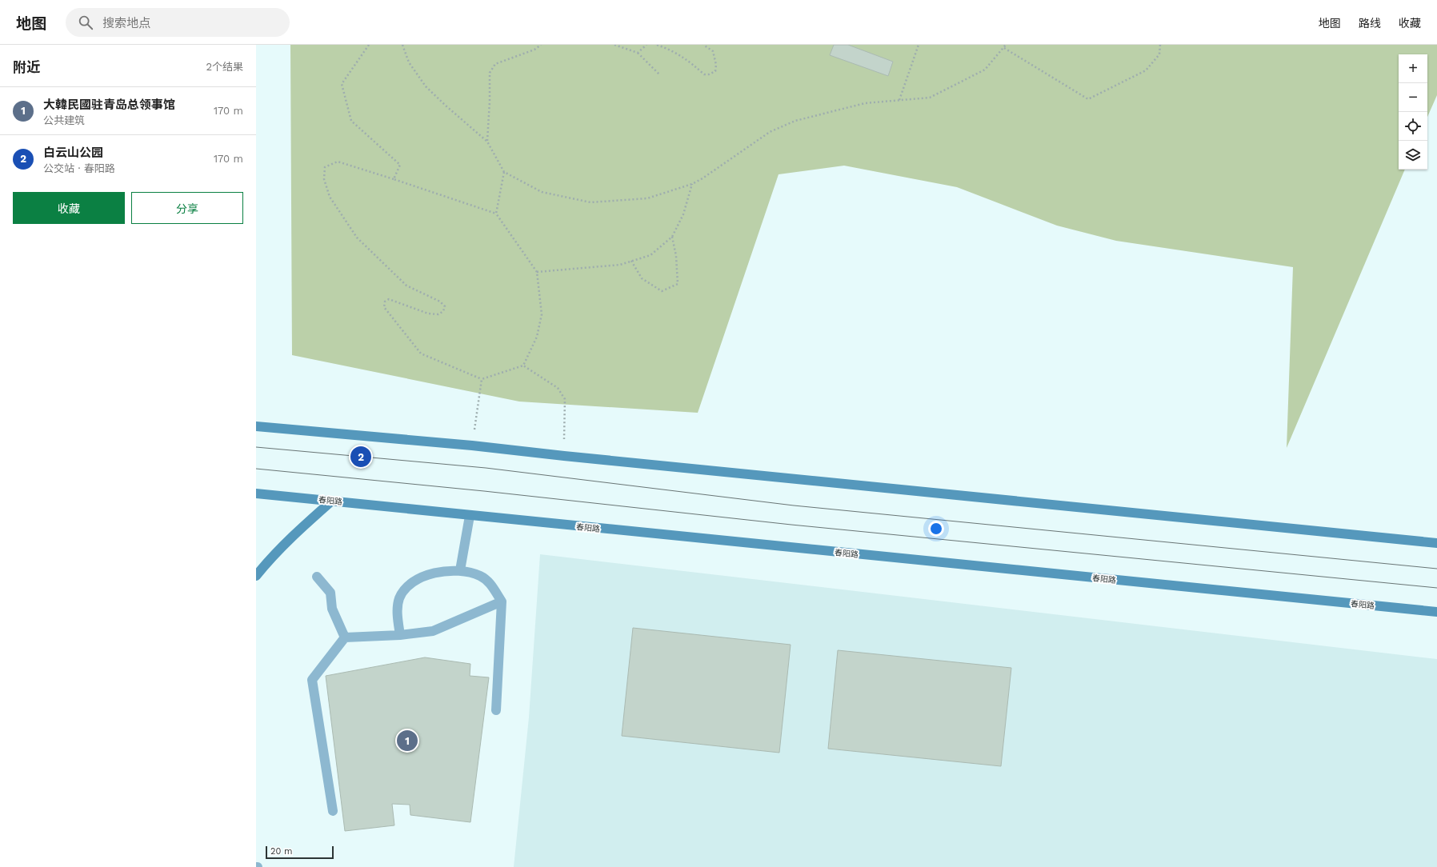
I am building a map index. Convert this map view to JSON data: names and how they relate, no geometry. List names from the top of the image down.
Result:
{
  "streets": {
    "main road": ["春阳路"]
  },
  "scale_bar": "20 m",
  "page": {
    "header": "地图",
    "search": "搜索地点",
    "nav": ["地图", "路线", "收藏"],
    "heading": ["附近", "2个结果"],
    "map_buttons": ["+", "−"],
    "list": [
      {
        "mark": "1",
        "name": "大韓民國驻青岛总领事馆",
        "note": "公共建筑",
        "value": "170 m"
      },
      {
        "mark": "2",
        "name": "白云山公园",
        "note": "公交站 · 春阳路",
        "value": "170 m"
      }
    ],
    "buttons": ["收藏", "分享"],
    "pins": ["2", "1"],
    "scale": "20 m"
  }
}
